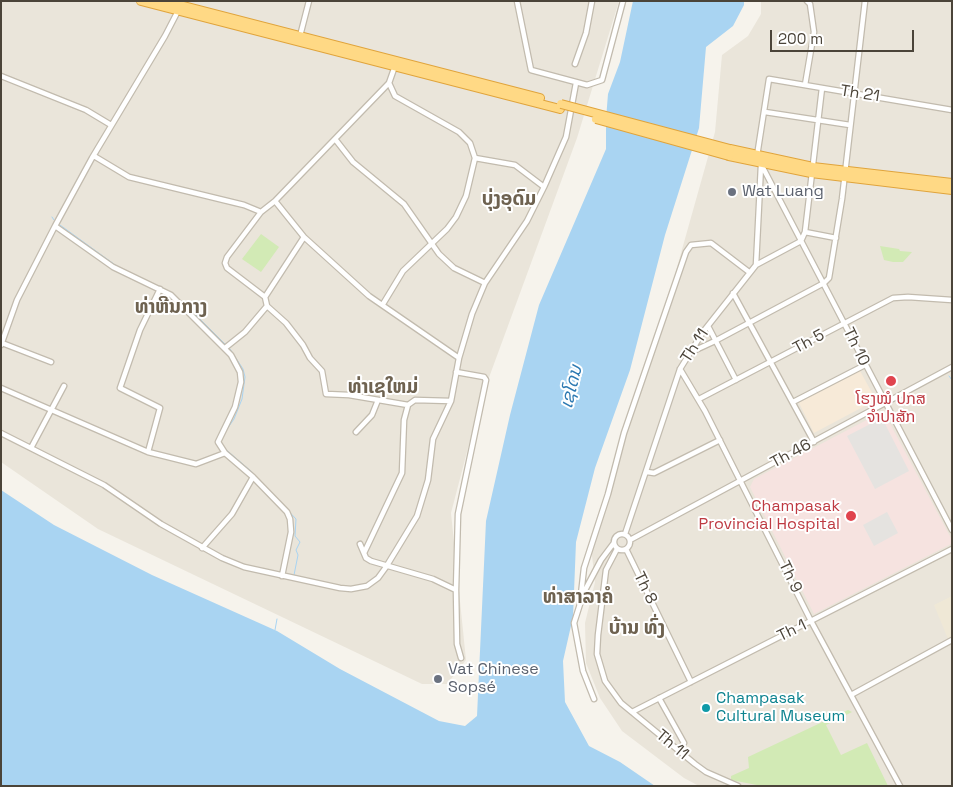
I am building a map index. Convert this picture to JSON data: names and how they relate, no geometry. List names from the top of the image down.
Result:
{
  "streets": {
    "street": [
      "Th 21",
      "Th 5",
      "Th 11",
      "Th 10",
      "Th 46",
      "Th 9",
      "Th 8",
      "Th 1"
    ]
  },
  "crossings": [
    ["Th 5", "Th 10"],
    ["Th 5", "Th 9"],
    ["Th 11", "Th 10"],
    ["Th 11", "Th 46"],
    ["Th 11", "Th 9"],
    ["Th 11", "Th 8"],
    ["Th 11", "Th 1"],
    ["Th 10", "Th 46"],
    ["Th 46", "Th 9"],
    ["Th 46", "Th 8"],
    ["Th 9", "Th 1"],
    ["Th 8", "Th 1"]
  ],
  "districts": [
    "ບຸ່ງອຸດົມ",
    "ທ່າຫີນກາງ",
    "ທ່າເຊໃຫມ່",
    "ທ່າສາລາຄໍ",
    "ບ້ານ ທົ່ງ"
  ],
  "water": ["ເຊໂດນ"],
  "places": [
    "Wat Luang",
    "ໂຮງໝໍ ປກສ ຈຳປາສັກ",
    "Champasak Provincial Hospital",
    "Vat Chinese Sopsé",
    "Champasak Cultural Museum"
  ],
  "scale_bar": "200 m"
}
